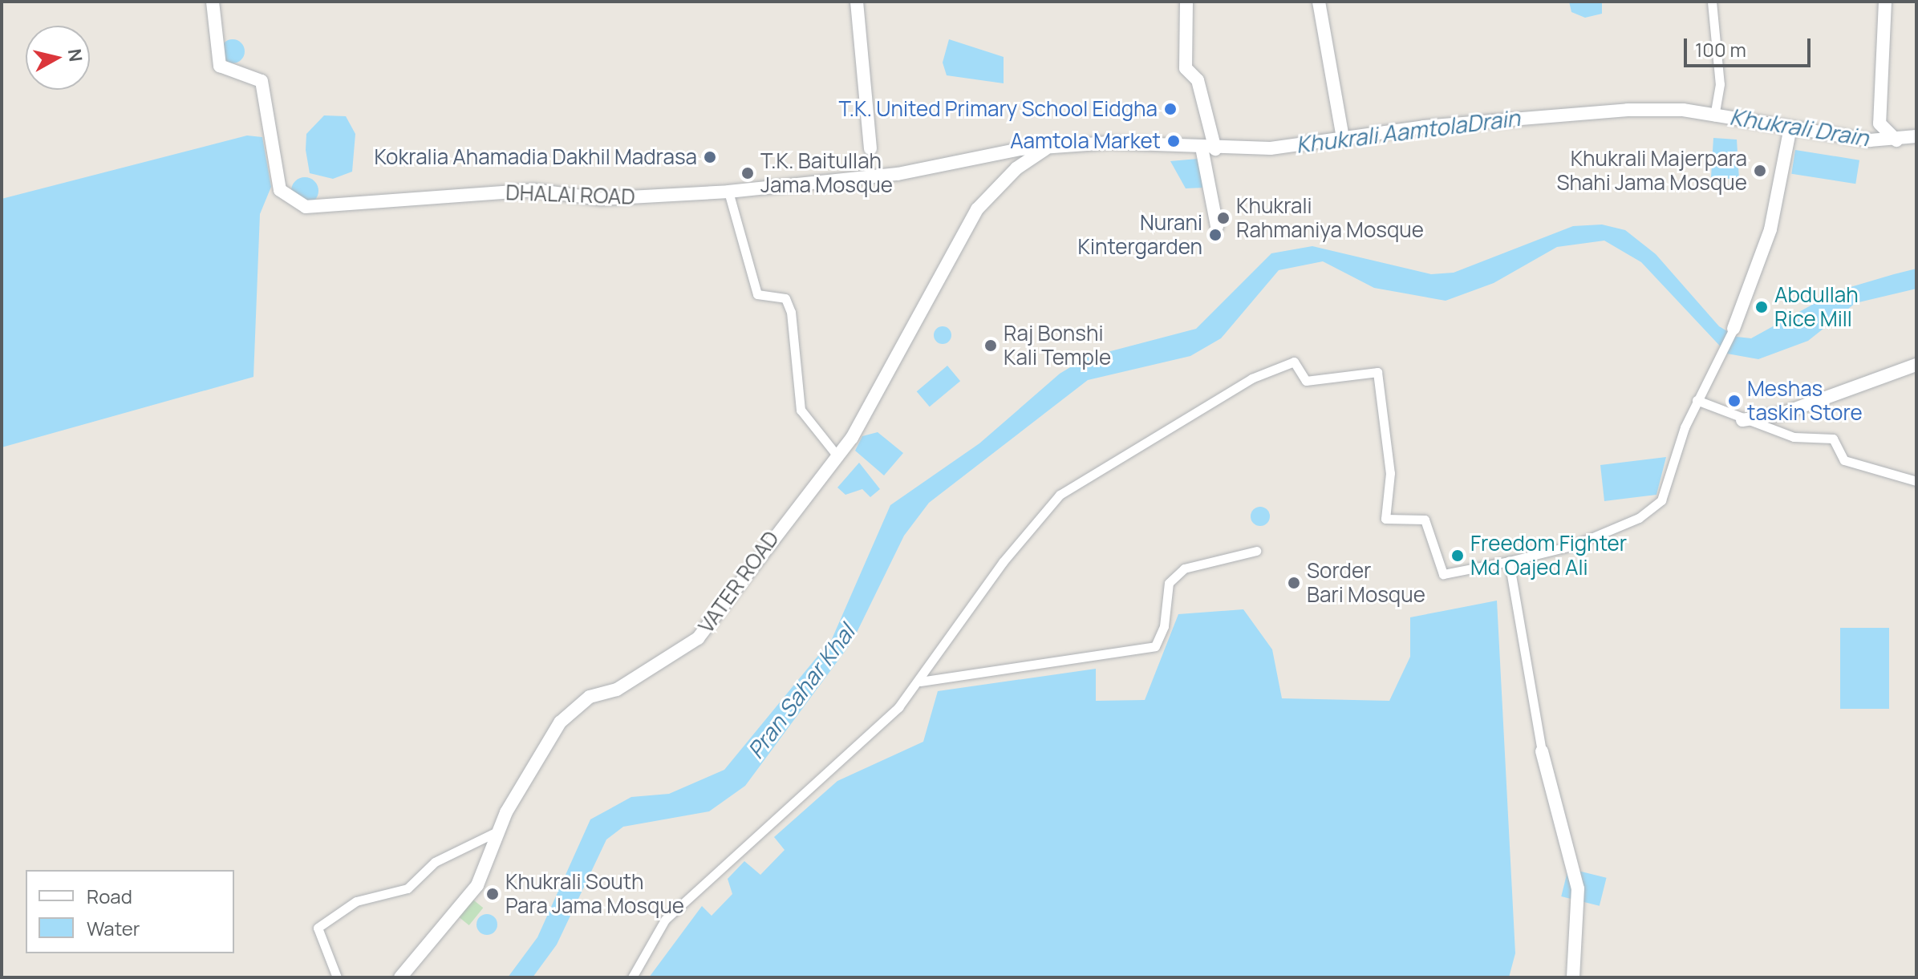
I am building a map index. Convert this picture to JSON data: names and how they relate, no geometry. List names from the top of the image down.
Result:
{
  "streets": {
    "street": ["DHALAI ROAD", "VATER ROAD"]
  },
  "crossings": [
    ["DHALAI ROAD", "VATER ROAD"]
  ],
  "water": ["Khukrali Drain", "Khukrali AamtolaDrain", "Pran Sahar Khal"],
  "places": [
    "T.K. United Primary School Eidgha",
    "Aamtola Market",
    "Kokralia Ahamadia Dakhil Madrasa",
    "Khukrali Majerpara Shahi Jama Mosque",
    "T.K. Baitullah Jama Mosque",
    "Khukrali Rahmaniya Mosque",
    "Nurani Kintergarden",
    "Abdullah Rice Mill",
    "Raj Bonshi Kali Temple",
    "Meshas taskin Store",
    "Freedom Fighter Md Oajed Ali",
    "Sorder Bari Mosque",
    "Khukrali South Para Jama Mosque"
  ],
  "legend": ["Road", "Water"],
  "scale_bar": "100 m",
  "north": "right"
}
